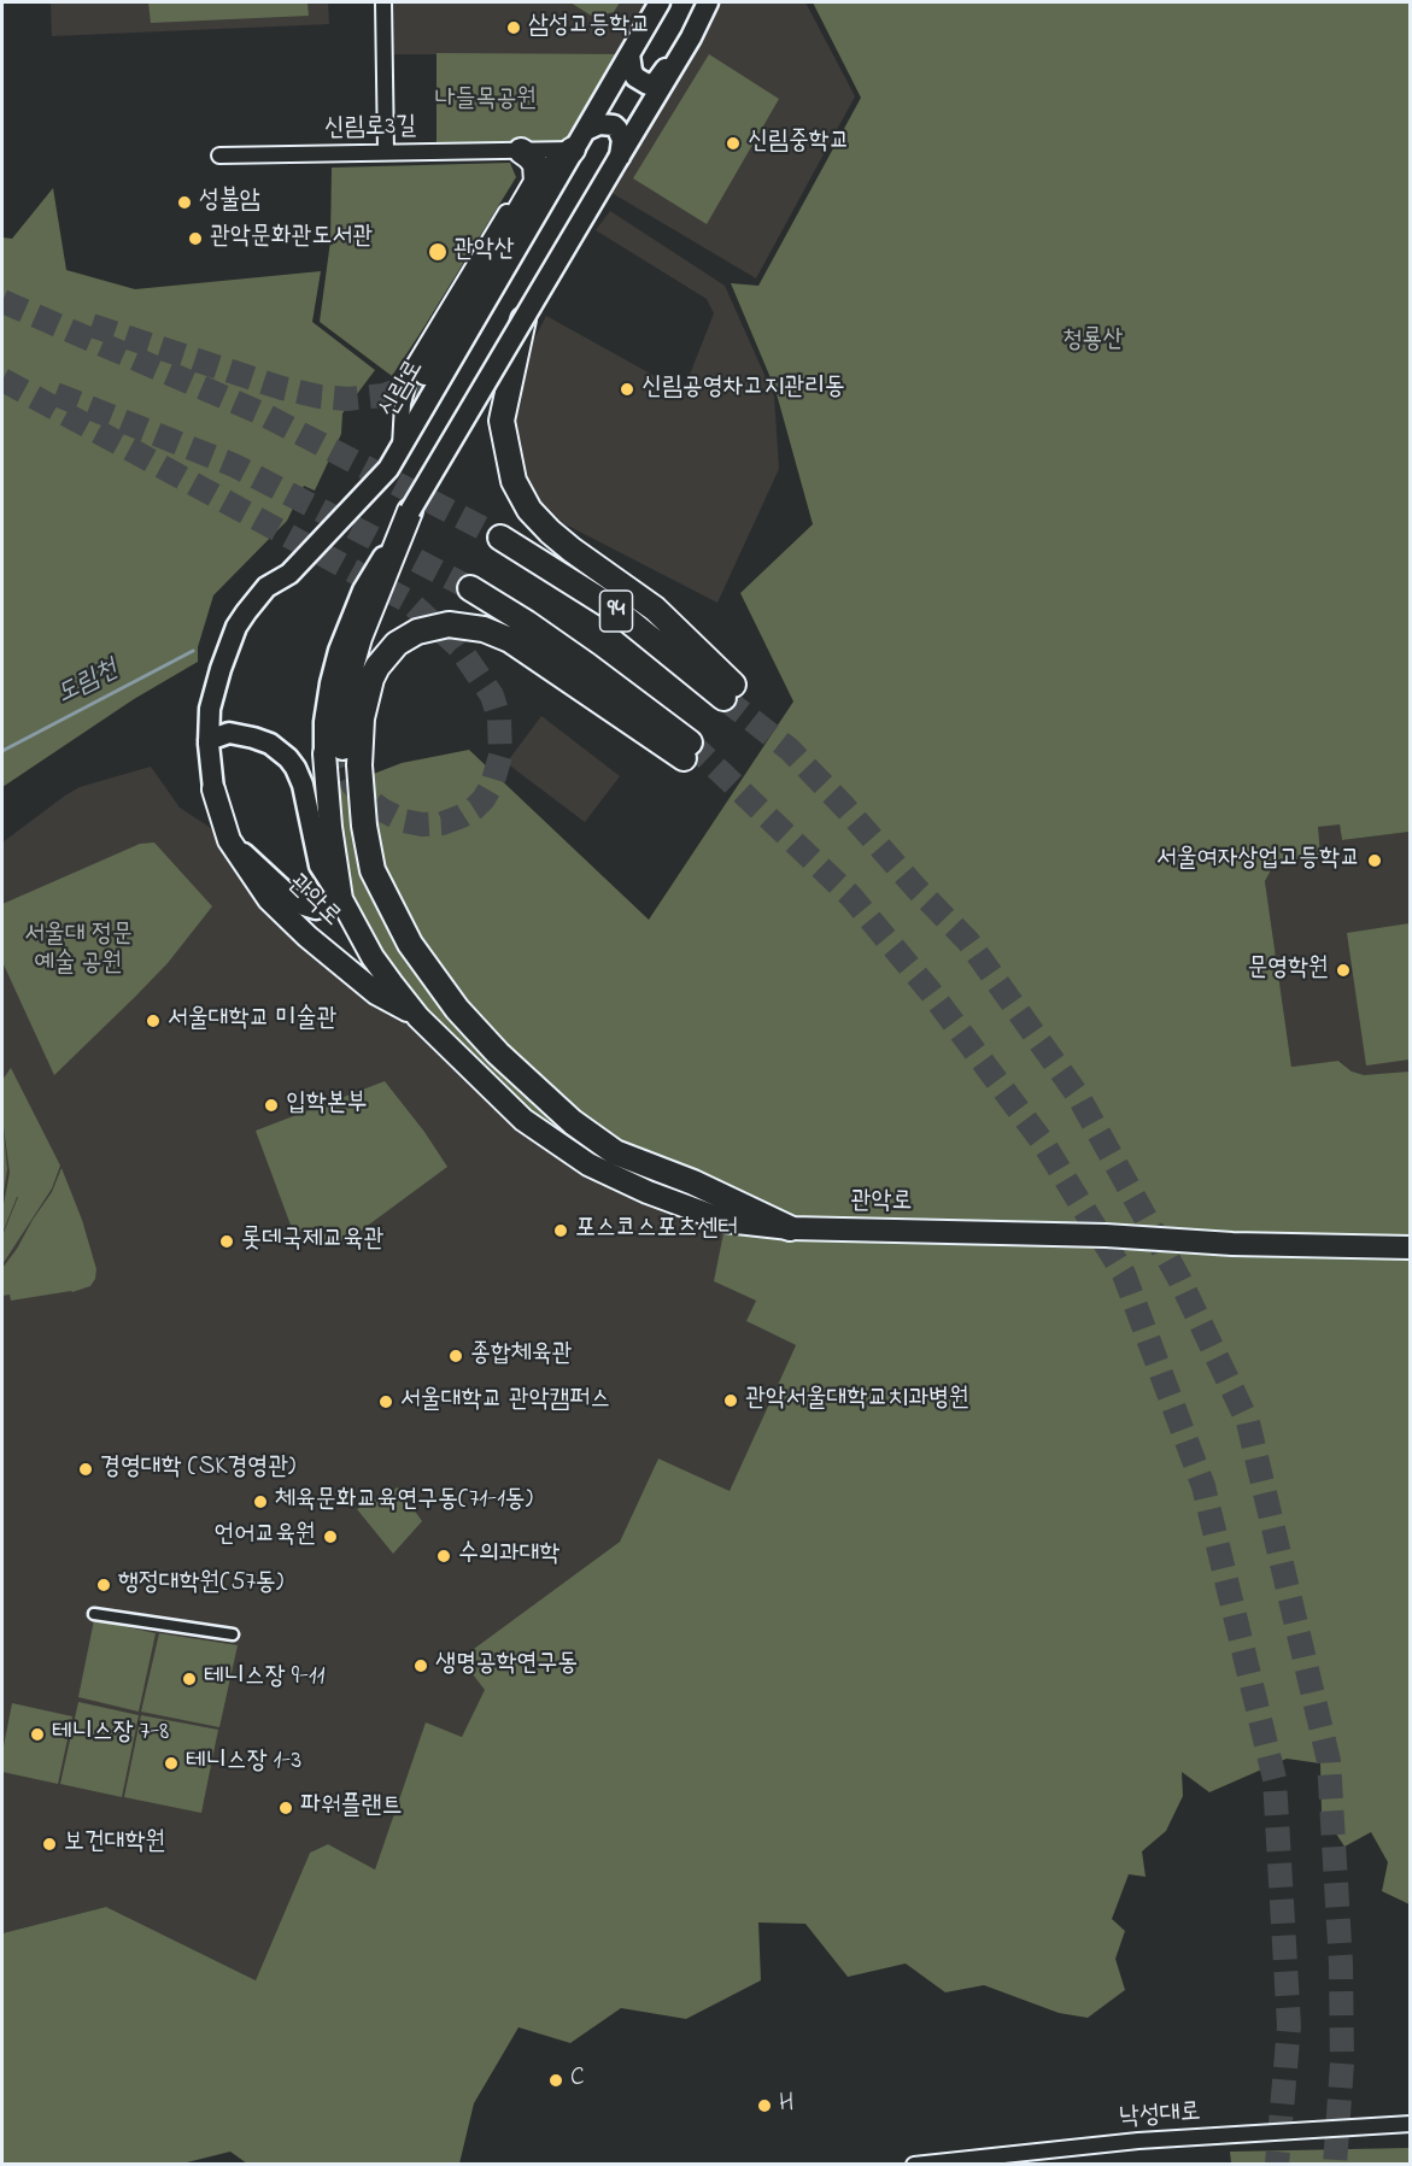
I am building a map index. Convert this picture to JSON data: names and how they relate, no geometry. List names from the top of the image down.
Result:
{
  "streets": {
    "highway": ["94"],
    "main road": ["신림로", "관악로"],
    "street": ["신림로3길", "낙성대로"]
  },
  "crossings": [
    ["신림로3길", "신림로"],
    ["신림로", "관악로"],
    ["94", "관악로"]
  ],
  "water": ["도림천"],
  "parks": ["나들목공원", "청룡산", "서울대 정문 예술 공원"],
  "places": [
    "삼성고등학교",
    "신림중학교",
    "성불암",
    "관악문화관도서관",
    "관악산",
    "신림공영차고지관리동",
    "서울여자상업고등학교",
    "문영학원",
    "서울대학교 미술관",
    "입학본부",
    "포스코스포츠센터",
    "롯데국제교육관",
    "종합체육관",
    "관악서울대학교치과병원",
    "서울대학교 관악캠퍼스",
    "경영대학 (SK경영관)",
    "체육문화교육연구동(71-1동)",
    "언어교육원",
    "수의과대학",
    "행정대학원(57동)",
    "생명공학연구동",
    "테니스장 9-11",
    "테니스장 7-8",
    "테니스장 1-3",
    "파워플랜트",
    "보건대학원",
    "C",
    "H"
  ]
}
